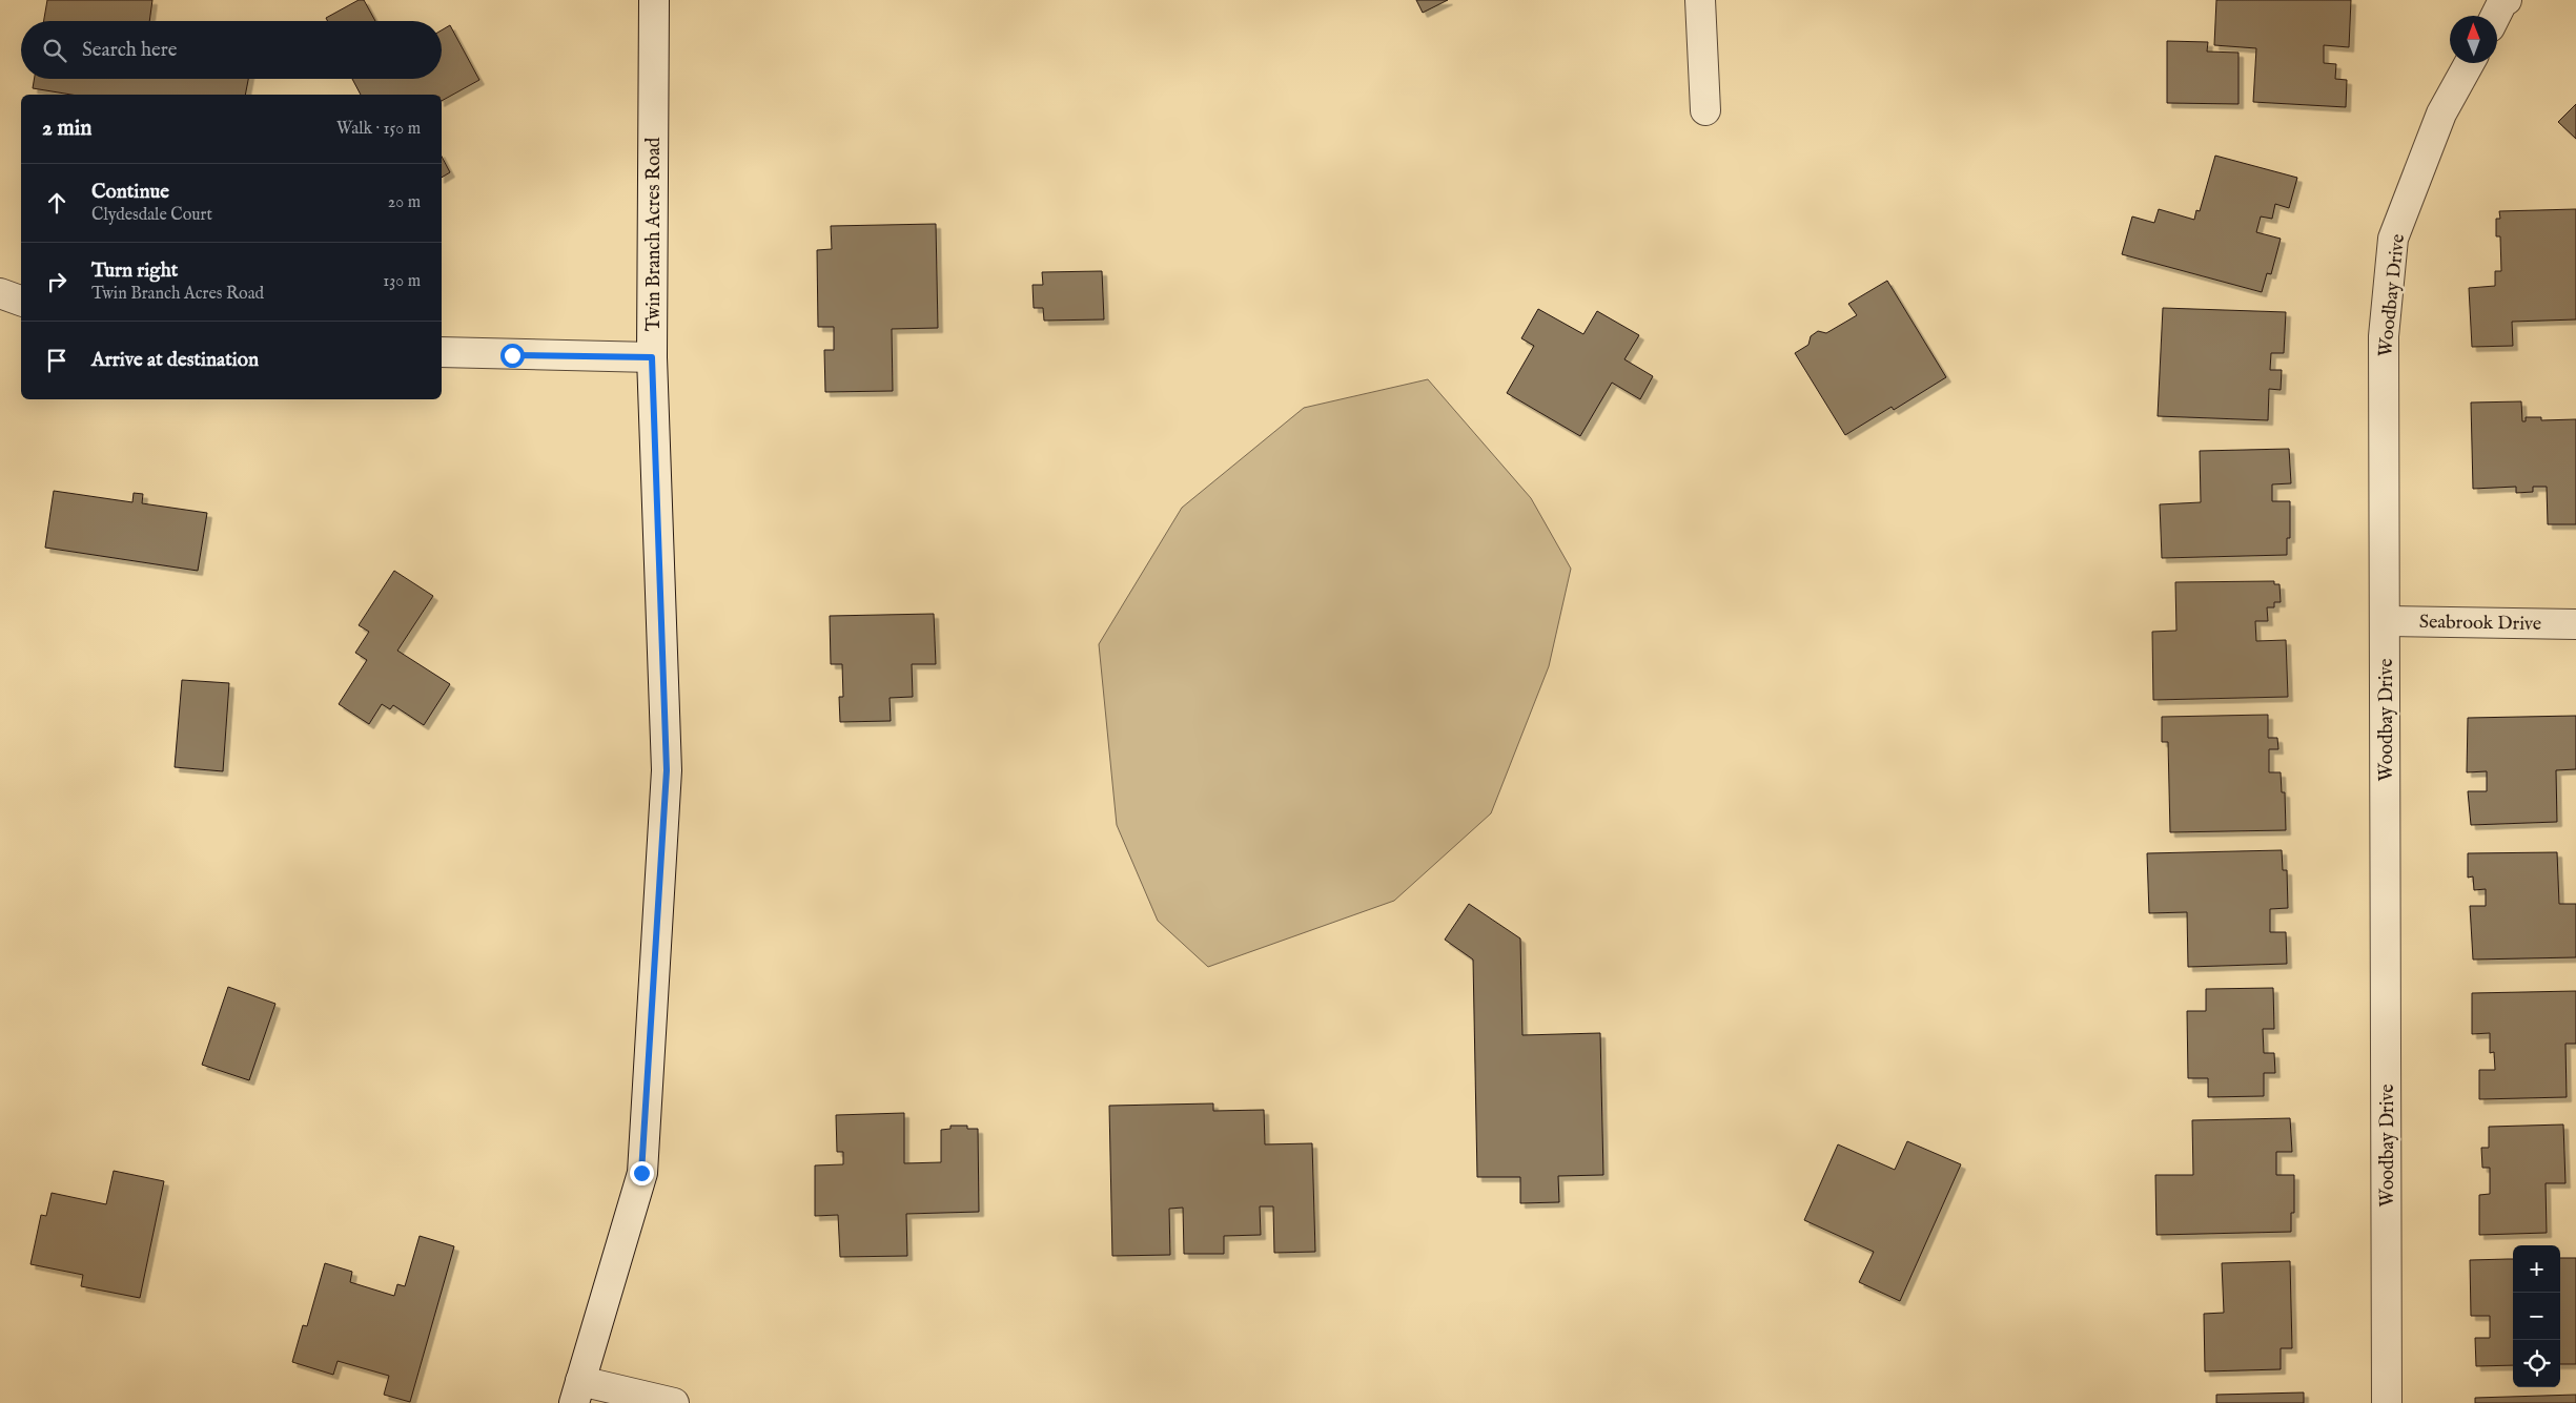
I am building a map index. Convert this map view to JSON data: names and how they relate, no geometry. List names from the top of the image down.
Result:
{
  "streets": {
    "street": ["Twin Branch Acres Road", "Woodbay Drive", "Seabrook Drive"]
  },
  "crossings": [
    ["Woodbay Drive", "Seabrook Drive"]
  ],
  "north": "top",
  "page": {
    "search": "Search here",
    "heading": ["2 min", "Walk · 150 m"],
    "list": [
      ["Continue", "Clydesdale Court", "20 m"],
      ["Turn right", "Twin Branch Acres Road", "130 m"],
      "Arrive at destination"
    ],
    "map_buttons": ["+", "−"]
  }
}
